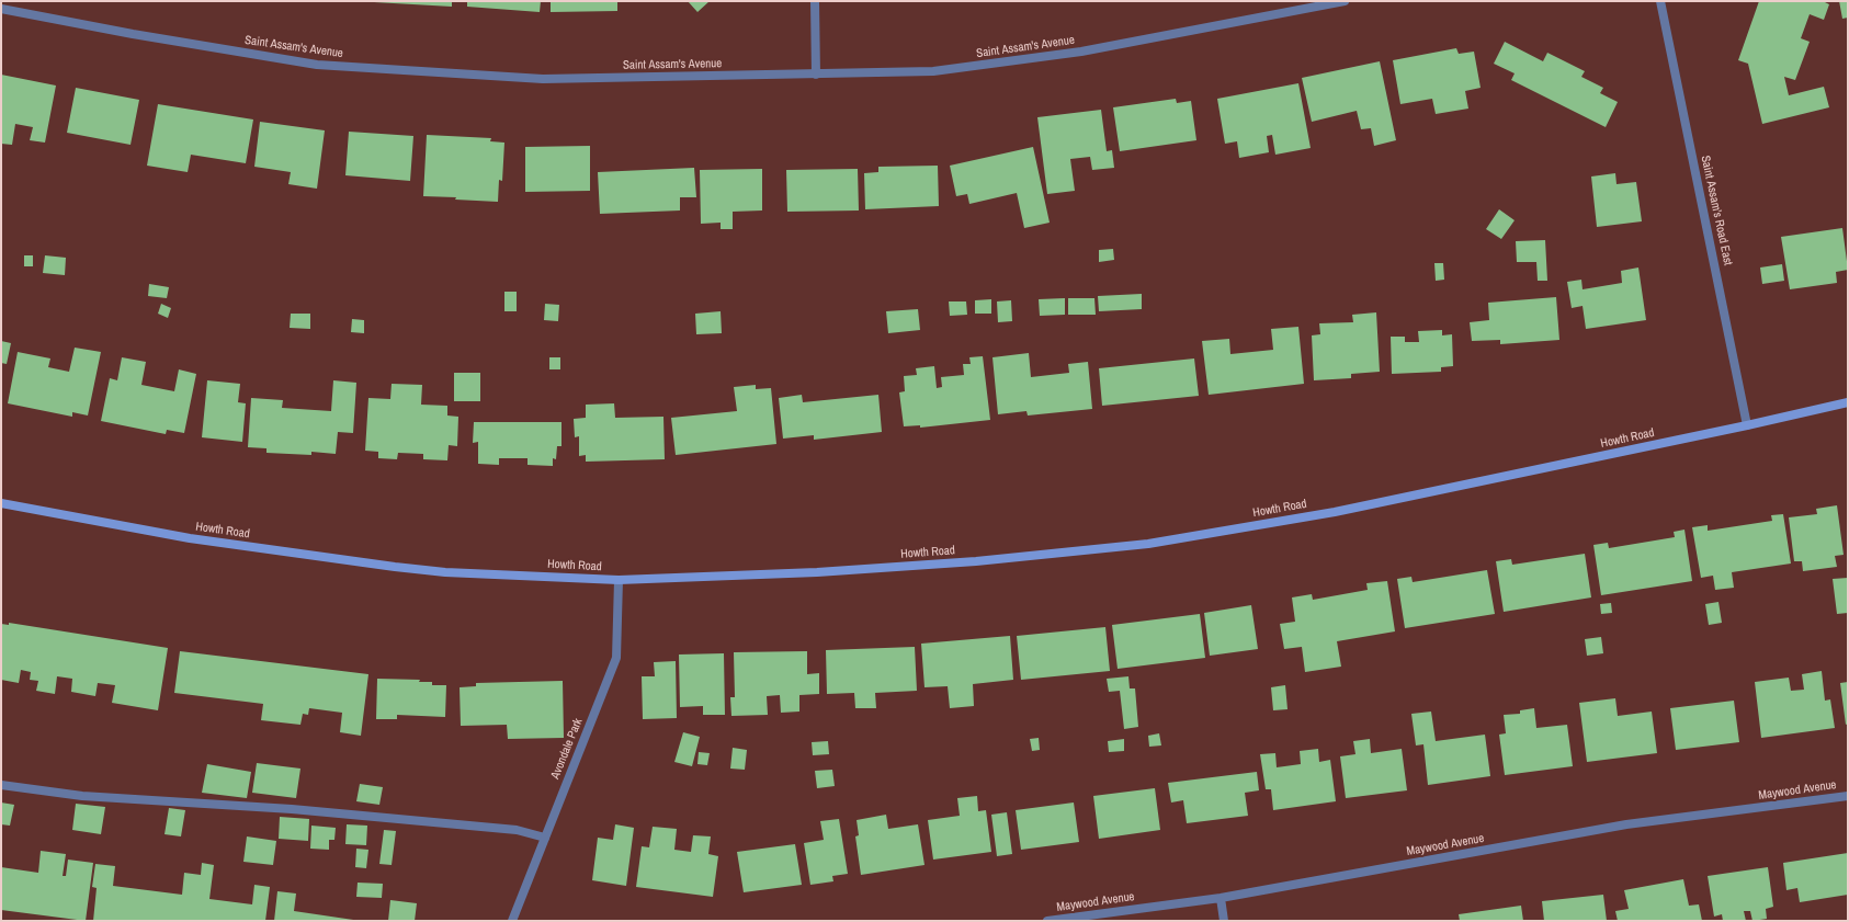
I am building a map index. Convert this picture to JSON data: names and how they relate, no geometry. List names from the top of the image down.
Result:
{
  "streets": {
    "main road": ["Howth Road"],
    "street": [
      "Saint Assam's Avenue",
      "Saint Assam's Road East",
      "Avondale Park",
      "Maywood Avenue"
    ]
  },
  "crossings": [
    ["Saint Assam's Road East", "Howth Road"],
    ["Howth Road", "Avondale Park"]
  ]
}
